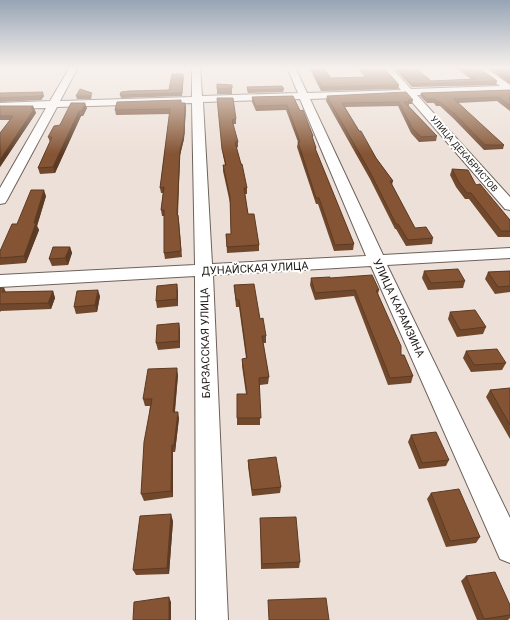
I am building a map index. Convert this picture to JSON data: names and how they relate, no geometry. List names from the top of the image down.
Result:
{
  "streets": {
    "street": [
      "УЛИЦА ДЕКАБРИСТОВ",
      "ДУНАЙСКАЯ УЛИЦА",
      "УЛИЦА КАРАМЗИНА",
      "БАРЗАССКАЯ УЛИЦА"
    ]
  },
  "crossings": [
    ["ДУНАЙСКАЯ УЛИЦА", "УЛИЦА КАРАМЗИНА"],
    ["ДУНАЙСКАЯ УЛИЦА", "БАРЗАССКАЯ УЛИЦА"]
  ]
}
